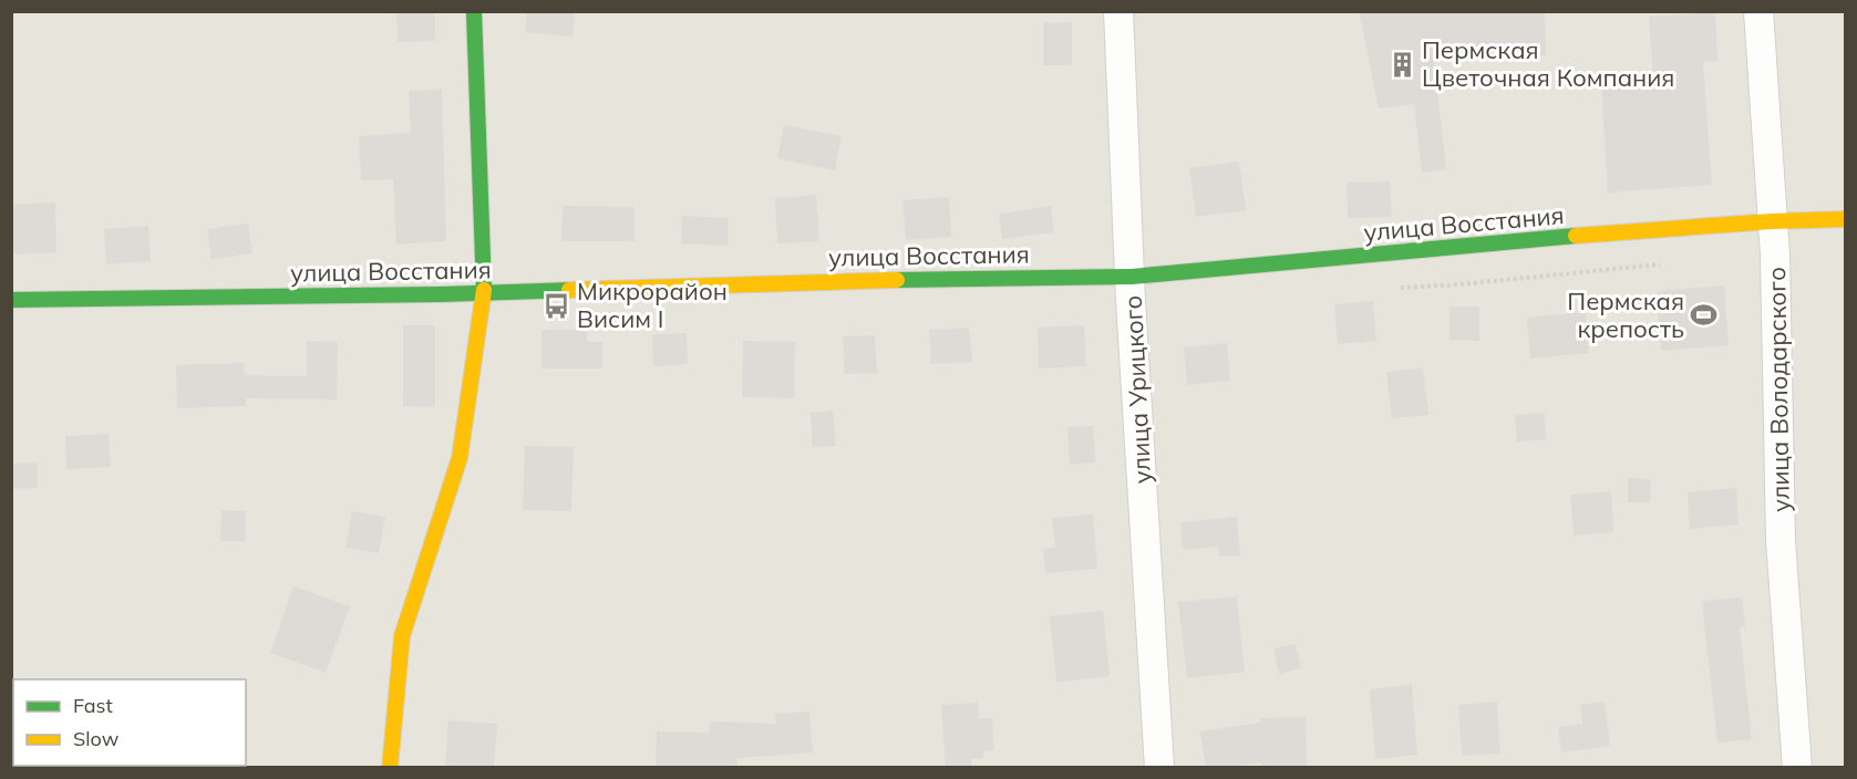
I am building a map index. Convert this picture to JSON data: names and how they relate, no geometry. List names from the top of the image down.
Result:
{
  "streets": {
    "street": ["улица Восстания", "улица Урицкого", "улица Володарского"]
  },
  "crossings": [
    ["улица Восстания", "улица Урицкого"],
    ["улица Восстания", "улица Володарского"]
  ],
  "places": {
    "building": ["Пермская Цветочная Компания"],
    "bus stop": ["Микрорайон Висим I"],
    "sports": ["Пермская крепость"]
  },
  "legend": ["Fast", "Slow"]
}
